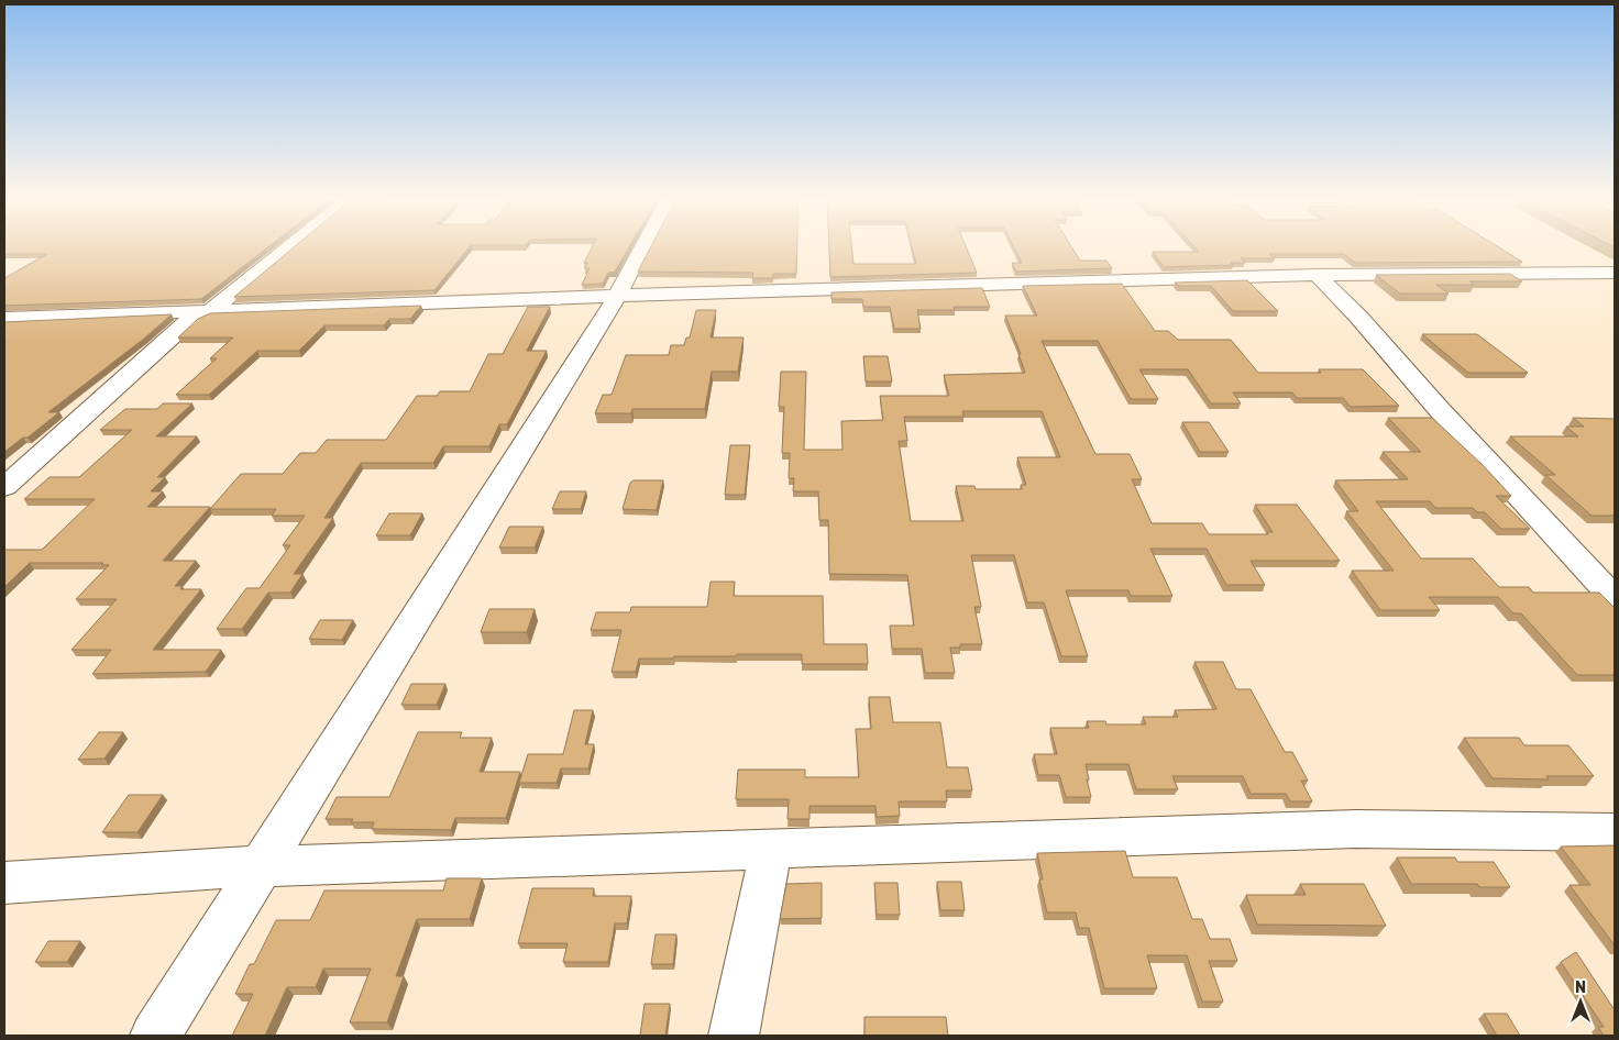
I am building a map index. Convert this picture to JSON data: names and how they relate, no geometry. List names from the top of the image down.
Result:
{
  "north": "top"
}
